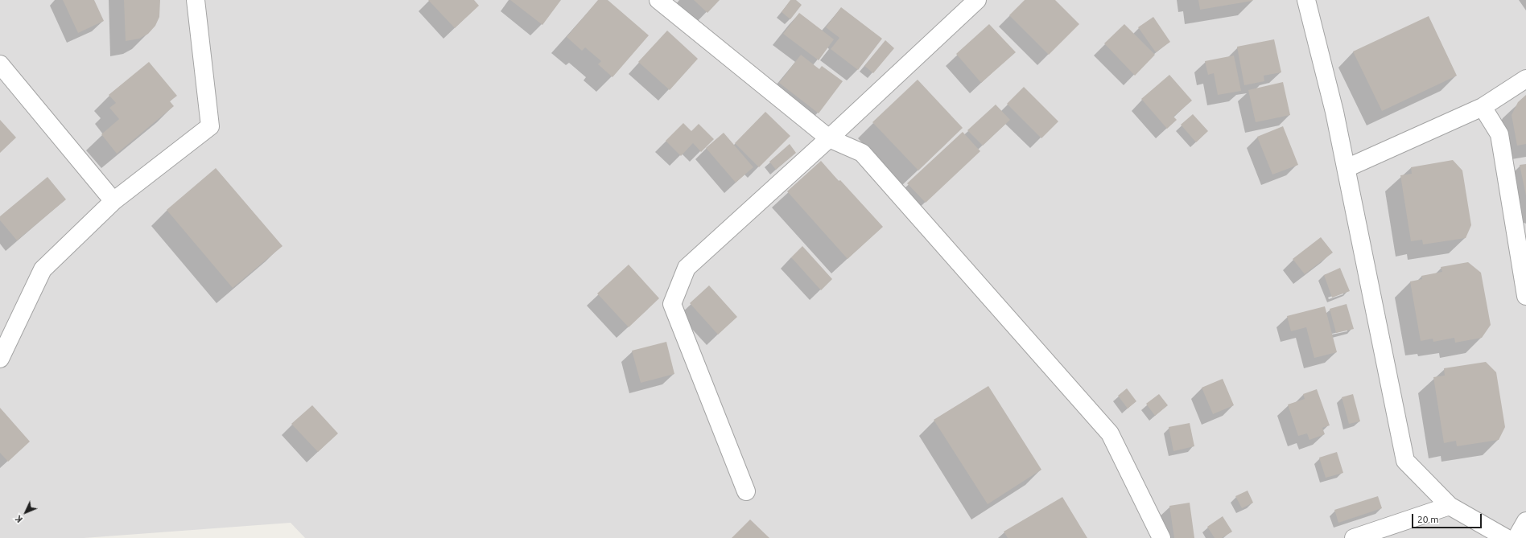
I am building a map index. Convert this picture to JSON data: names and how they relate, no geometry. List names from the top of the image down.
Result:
{
  "scale_bar": "20 m",
  "north": "bottom left"
}
